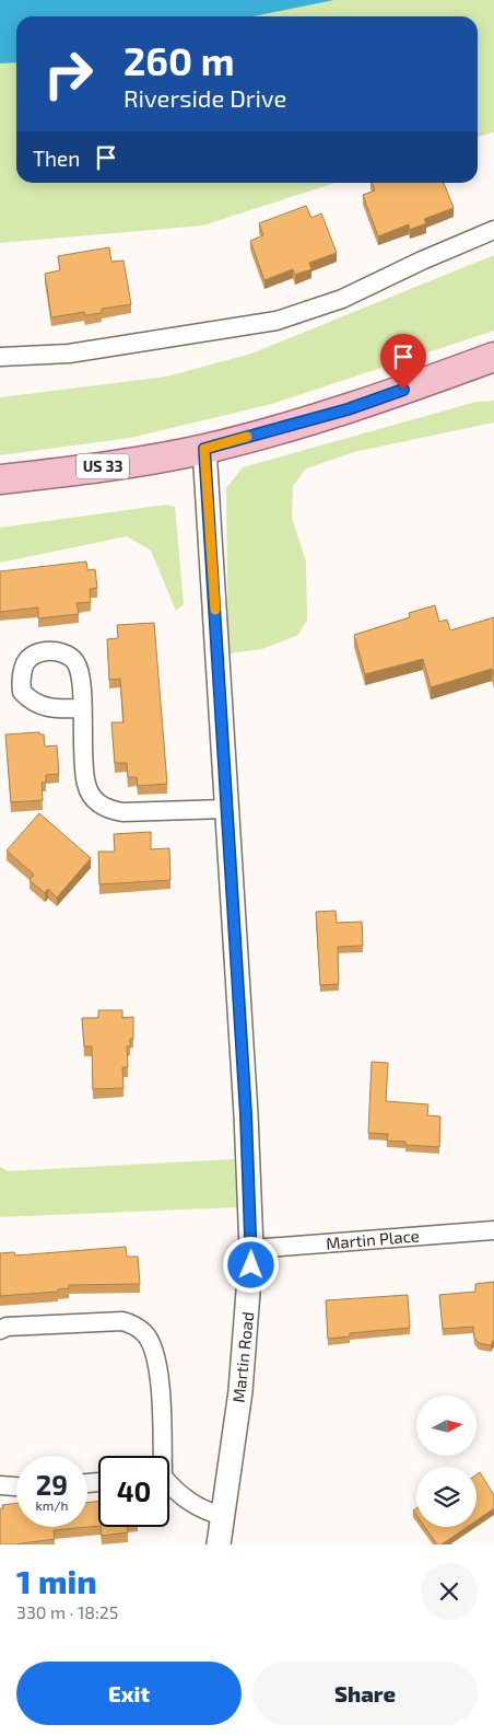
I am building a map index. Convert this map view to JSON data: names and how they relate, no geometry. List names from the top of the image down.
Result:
{
  "streets": {
    "main road": ["US 33"],
    "street": ["Martin Place", "Martin Road"]
  },
  "crossings": [
    ["US 33", "Martin Road"],
    ["Martin Place", "Martin Road"]
  ],
  "north": "right",
  "page": {
    "turn": ["260 m", "Riverside Drive"],
    "then": "Then",
    "speed": "29 km/h",
    "limit": "40",
    "heading": ["1 min", "330 m · 18:25"],
    "buttons": ["Exit", "Share"]
  }
}
